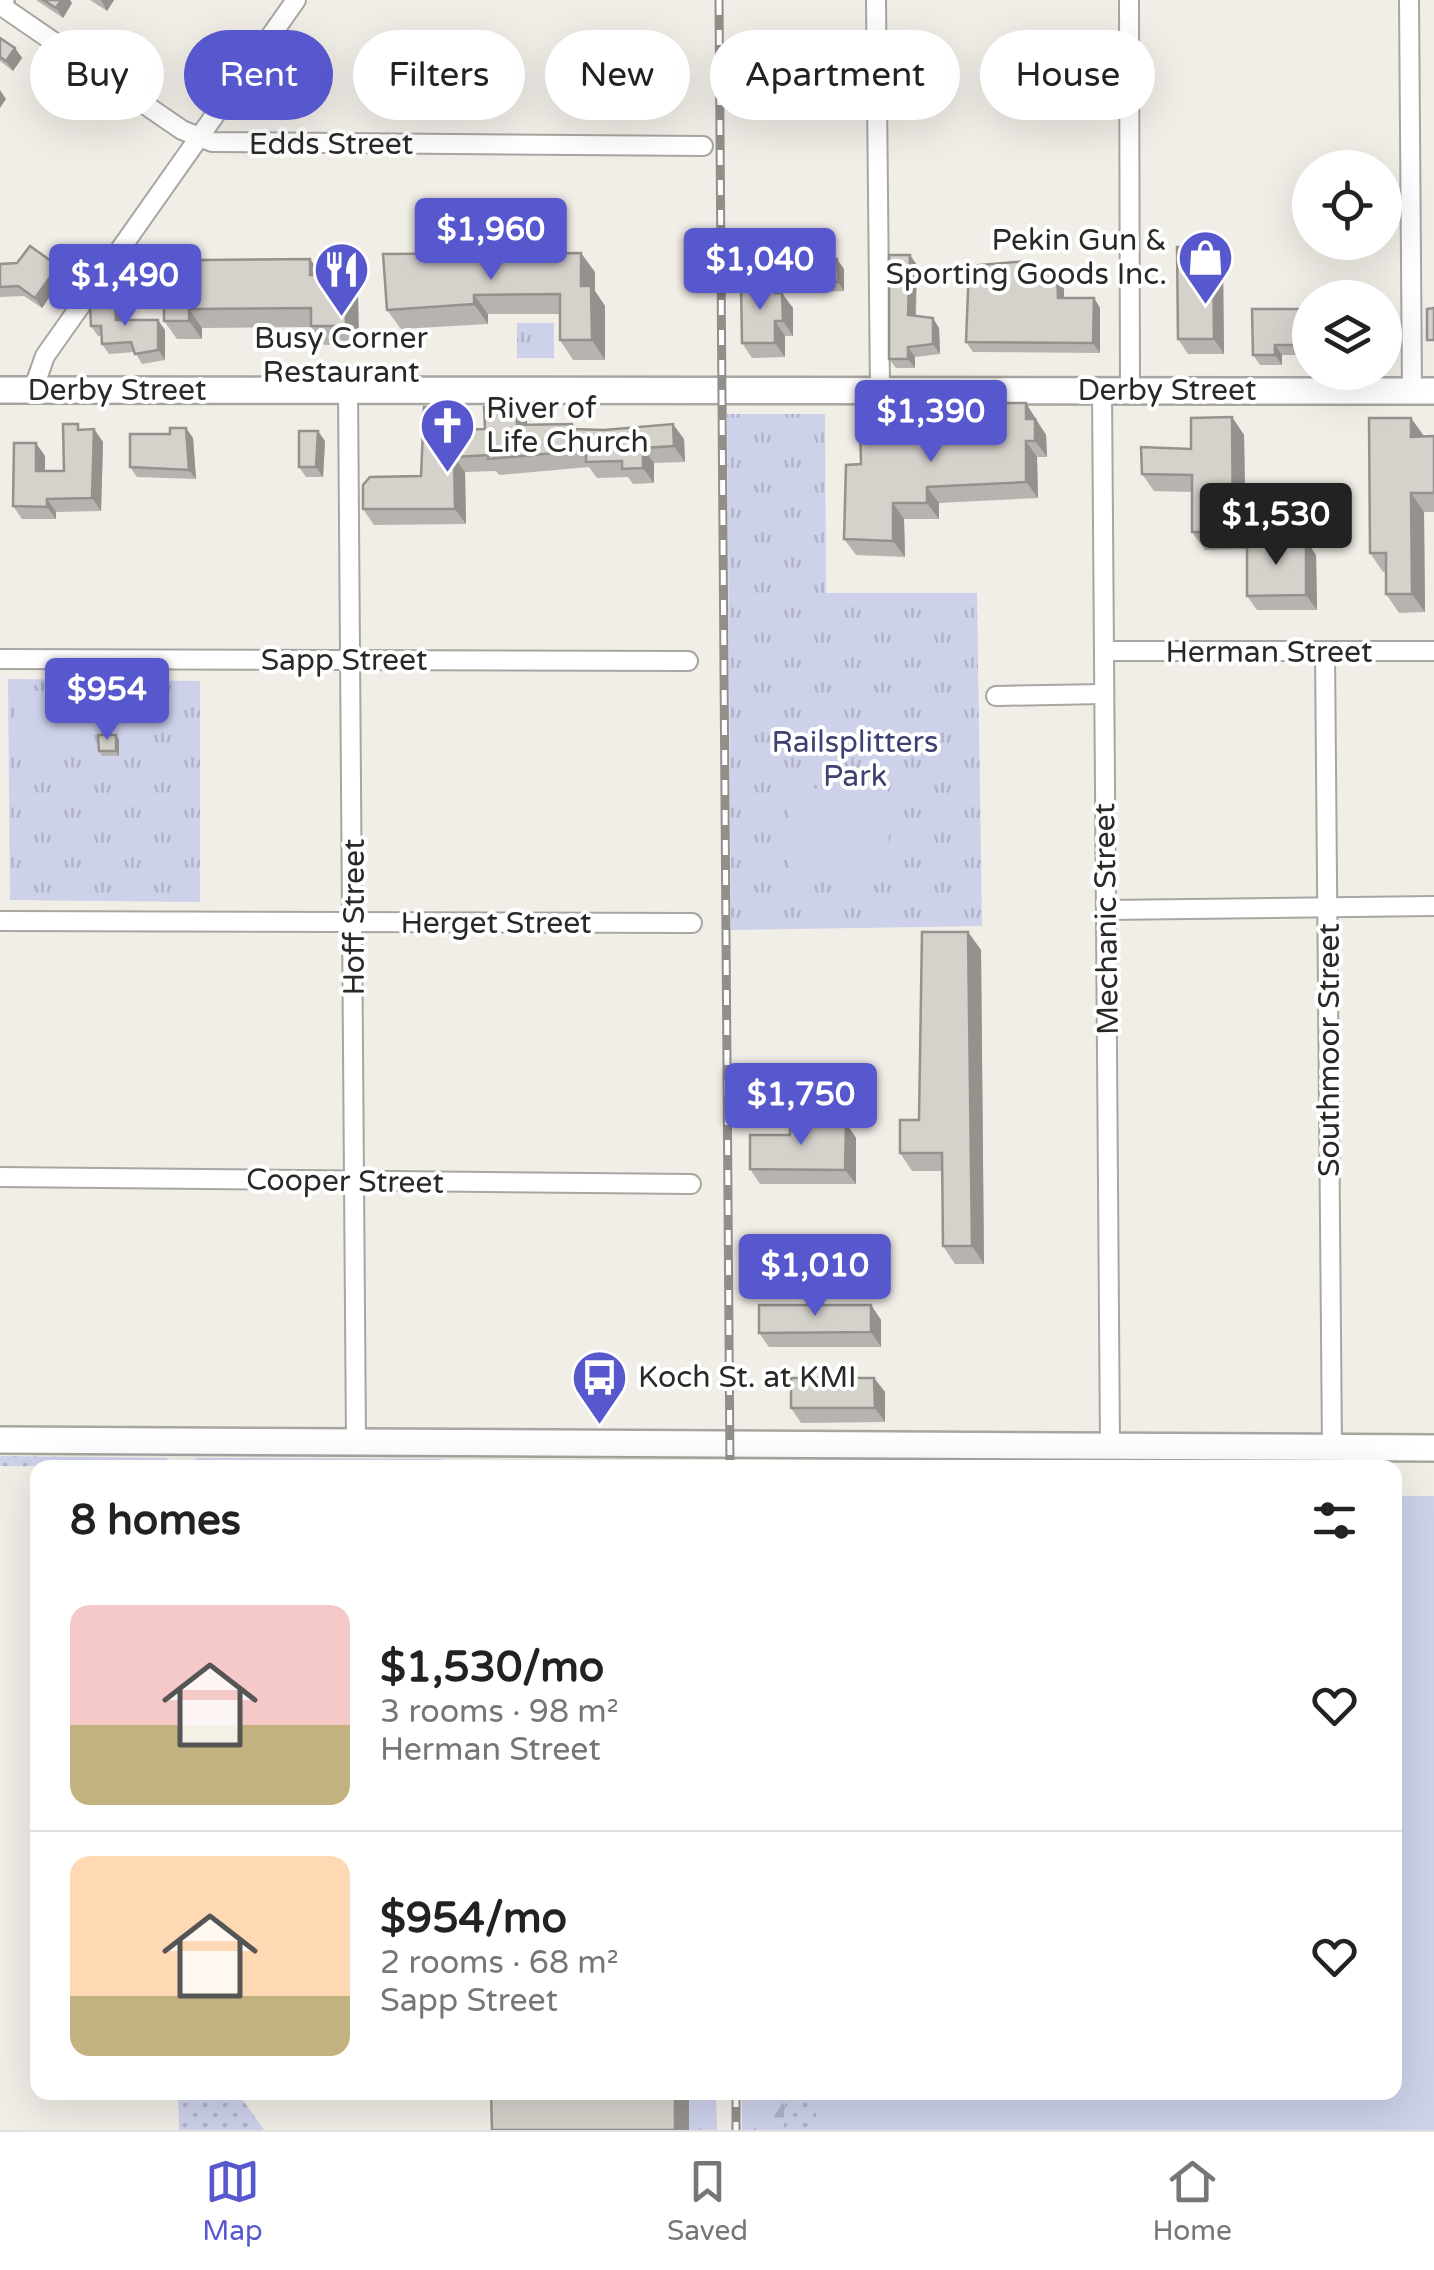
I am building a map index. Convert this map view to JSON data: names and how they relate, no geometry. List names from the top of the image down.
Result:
{
  "streets": {
    "street": [
      "Edds Street",
      "Derby Street",
      "Herman Street",
      "Sapp Street",
      "Hoff Street",
      "Mechanic Street",
      "Herget Street",
      "Southmoor Street",
      "Cooper Street"
    ]
  },
  "crossings": [
    ["Derby Street", "Hoff Street"],
    ["Derby Street", "Mechanic Street"],
    ["Herman Street", "Mechanic Street"],
    ["Herman Street", "Southmoor Street"],
    ["Sapp Street", "Hoff Street"],
    ["Hoff Street", "Herget Street"],
    ["Hoff Street", "Cooper Street"]
  ],
  "parks": ["Railsplitters Park"],
  "places": {
    "shop": ["Pekin Gun & Sporting Goods Inc."],
    "restaurant": ["Busy Corner Restaurant"],
    "church": ["River of Life Church"],
    "bus stop": ["Koch St. at KMI"]
  },
  "page": {
    "chip": [
      "Buy",
      "Rent",
      "Filters",
      "New",
      "Apartment",
      "House"
    ],
    "price": [
      "$1,960",
      "$1,040",
      "$1,490",
      "$1,390",
      "$1,530",
      "$954",
      "$1,750",
      "$1,010"
    ],
    "heading": "8 homes",
    "list": [
      {
        "name": "$1,530/mo",
        "note": "3 rooms · 98 m² · Herman Street"
      },
      {
        "name": "$954/mo",
        "note": "2 rooms · 68 m² · Sapp Street"
      }
    ],
    "tabs": ["Map", "Saved", "Home"]
  }
}
